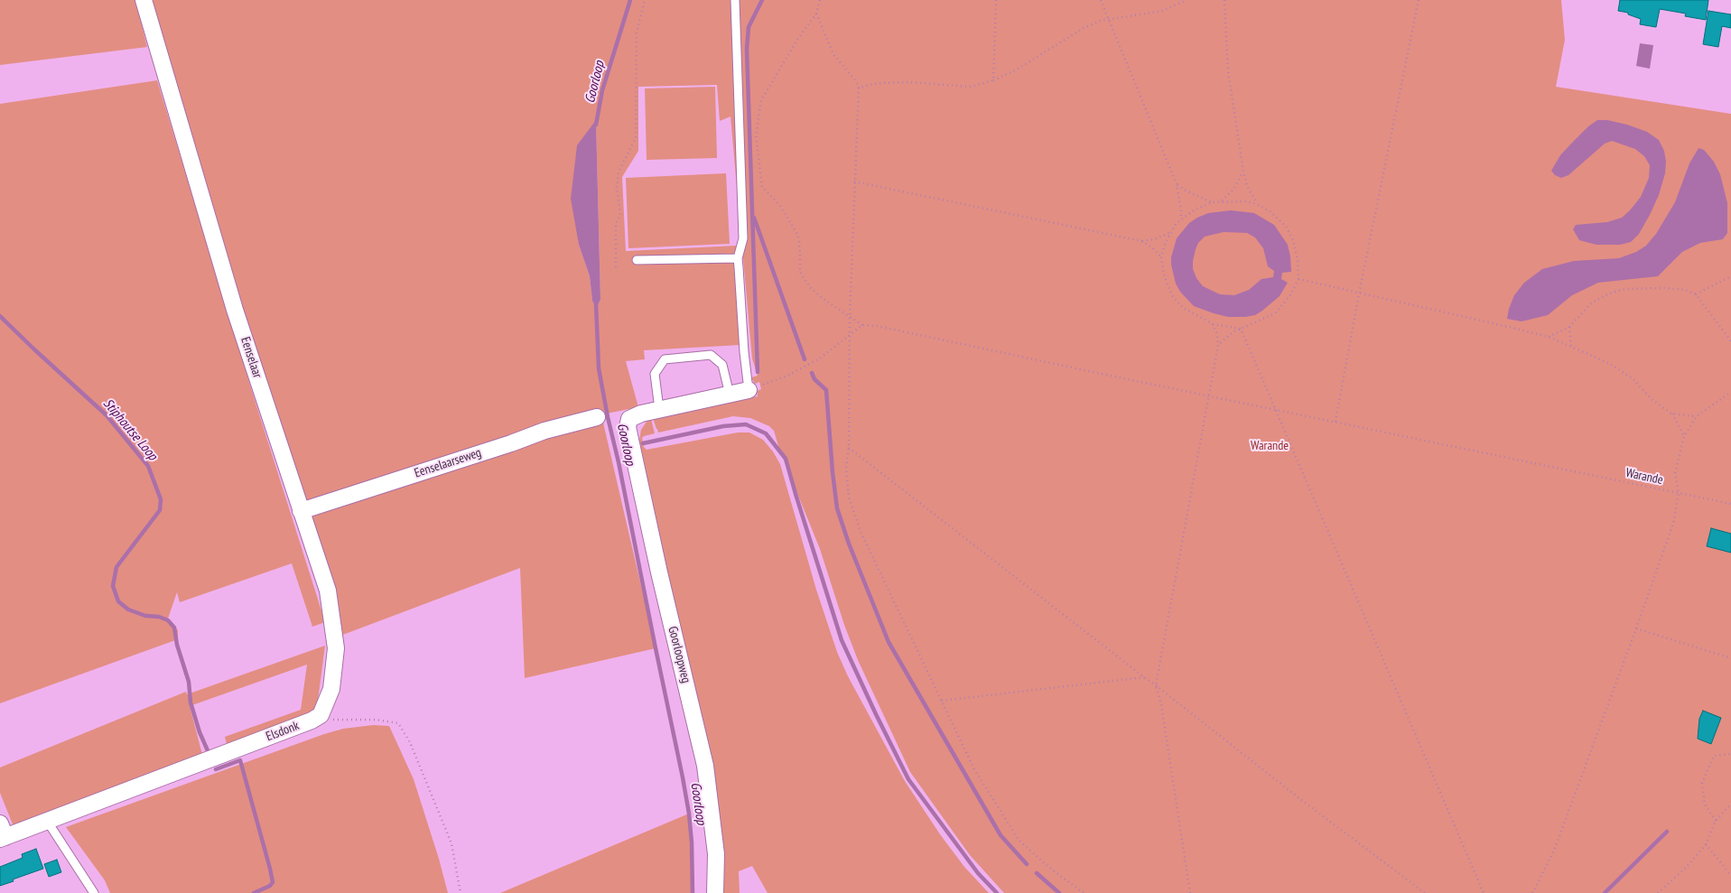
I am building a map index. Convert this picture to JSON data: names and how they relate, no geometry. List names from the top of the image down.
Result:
{
  "streets": {
    "street": [
      "Eenselaar",
      "Eenselaarseweg",
      "Goorloopweg",
      "Elsdonk"
    ],
    "path": ["Warande"]
  },
  "crossings": [
    ["Eenselaar", "Eenselaarseweg"],
    ["Eenselaar", "Elsdonk"]
  ],
  "water": ["Goorloop", "Stiphoutse Loop"],
  "parks": ["Warande"]
}
